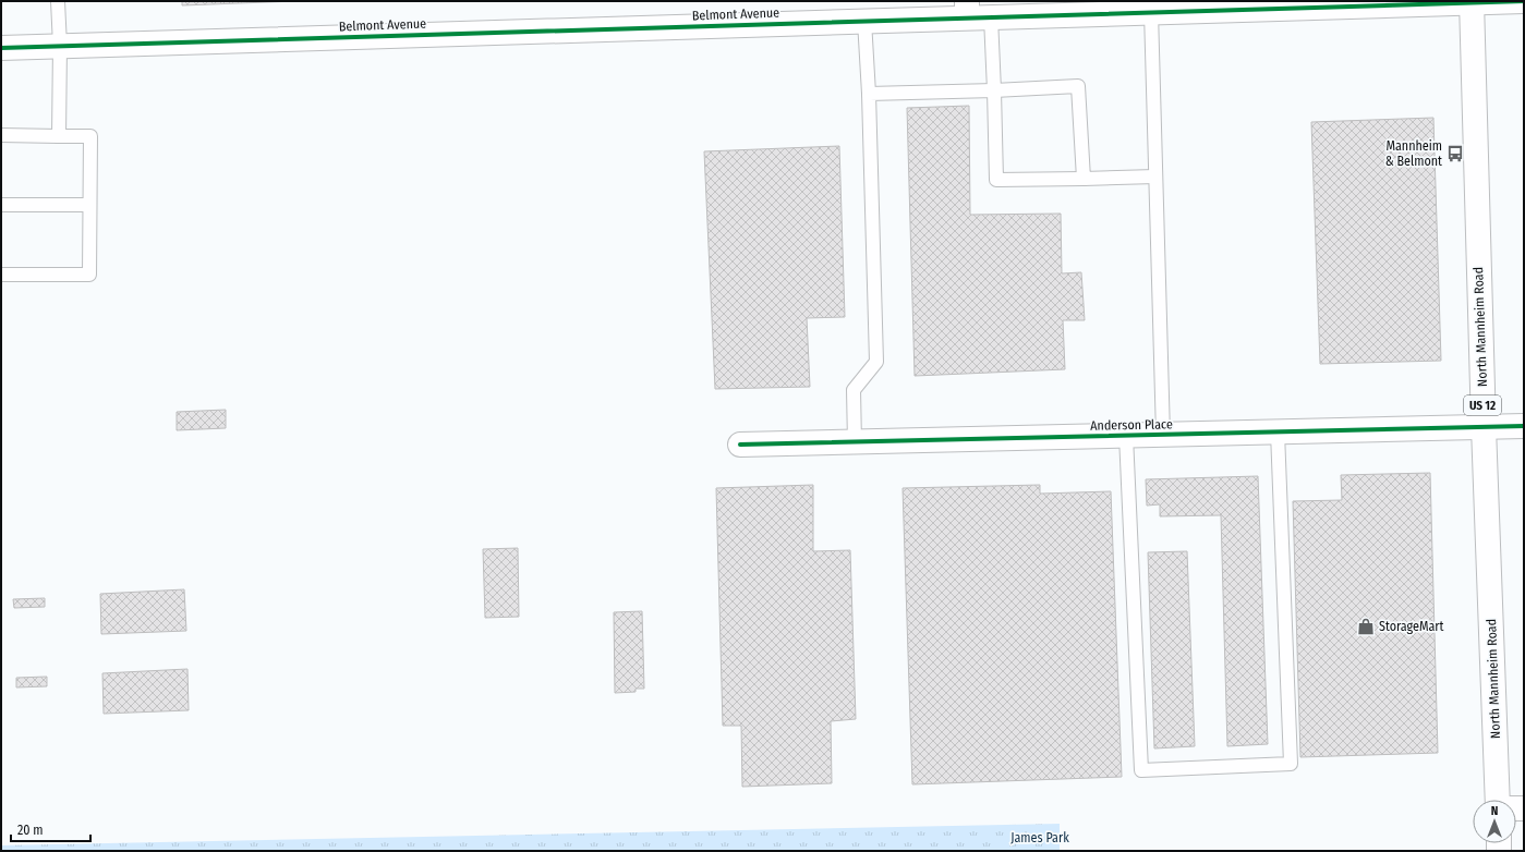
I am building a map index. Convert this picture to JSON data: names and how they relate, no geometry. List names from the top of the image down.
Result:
{
  "streets": {
    "street": [
      "Belmont Avenue",
      "North Mannheim Road",
      "US 12",
      "Anderson Place"
    ]
  },
  "crossings": [
    ["Belmont Avenue", "North Mannheim Road"],
    ["North Mannheim Road", "Anderson Place"]
  ],
  "parks": ["James Park"],
  "places": {
    "bus stop": ["Mannheim & Belmont"],
    "shop": ["StorageMart"]
  },
  "scale_bar": "20 m",
  "north": "top"
}
